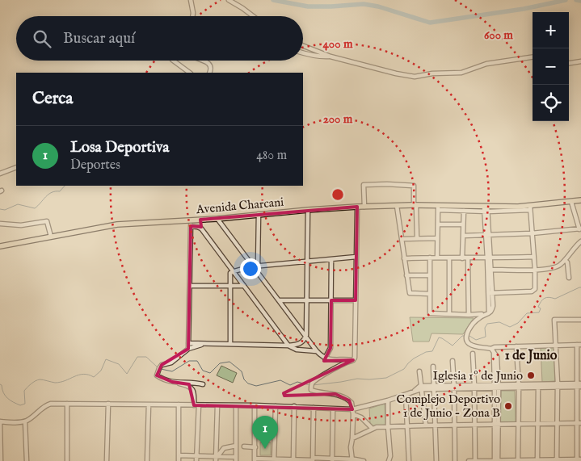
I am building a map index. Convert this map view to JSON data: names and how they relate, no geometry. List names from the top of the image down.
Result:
{
  "streets": {
    "main road": ["Avenida Charcani"]
  },
  "districts": ["1 de Junio"],
  "places": ["Iglesia 1º de Junio", "Complejo Deportivo 1 de Junio - Zona B"],
  "page": {
    "map_buttons": ["+", "−"],
    "search": "Buscar aquí",
    "heading": "Cerca",
    "list": [
      {
        "mark": "1",
        "name": "Losa Deportiva",
        "note": "Deportes",
        "value": "480 m"
      }
    ],
    "pins": "1"
  },
  "rings": ["600 m", "400 m", "200 m"]
}
